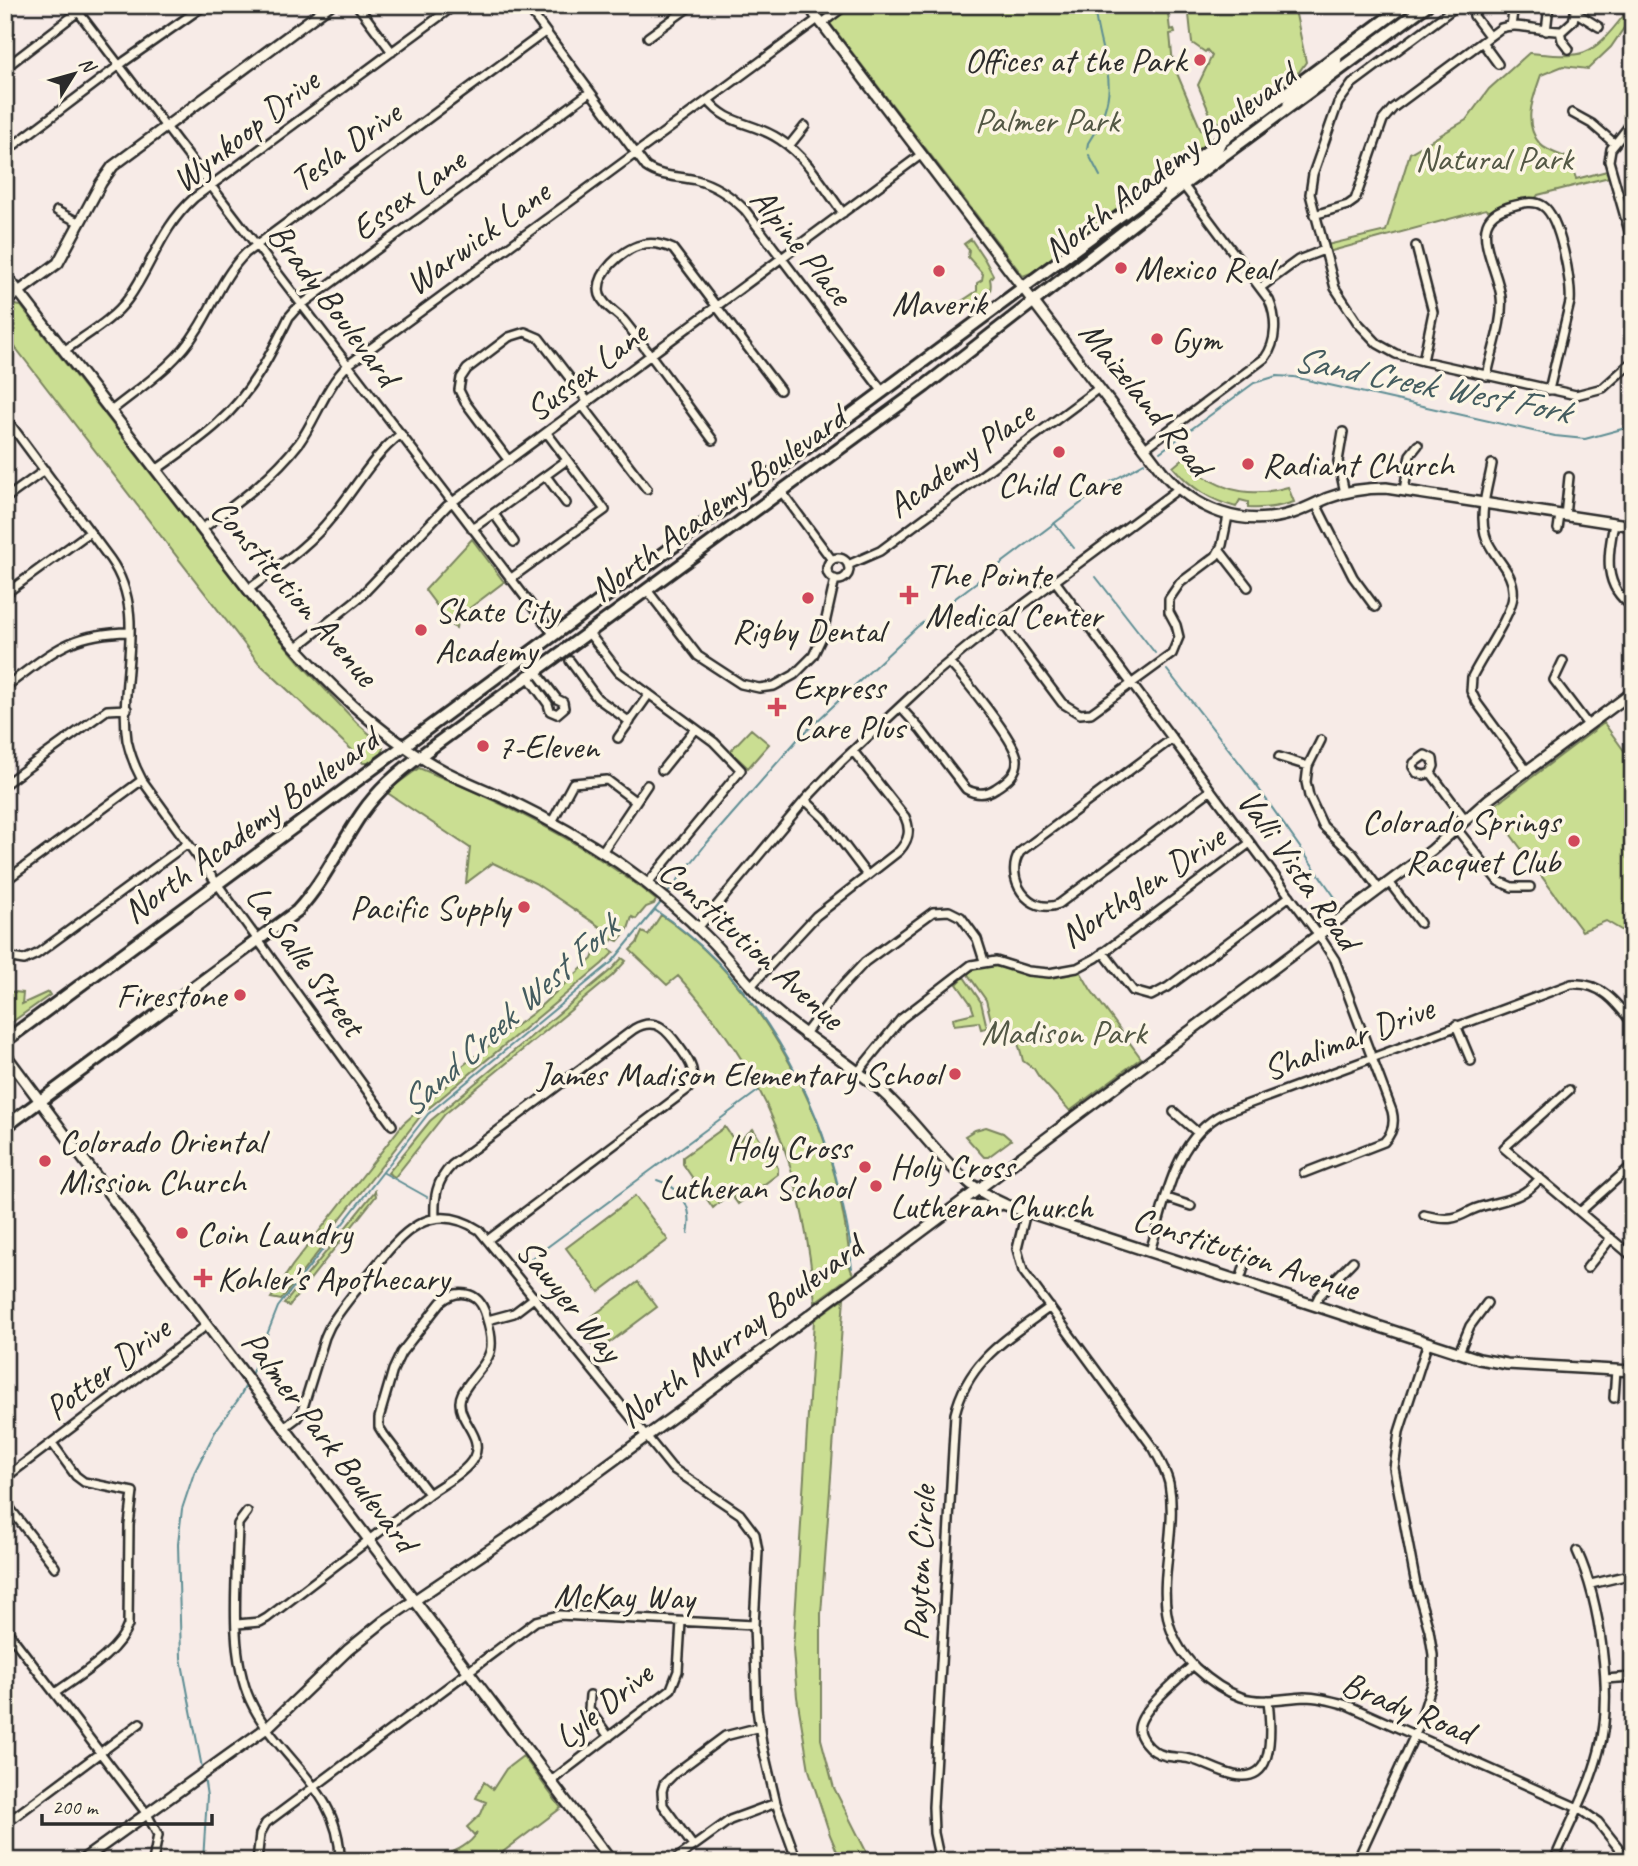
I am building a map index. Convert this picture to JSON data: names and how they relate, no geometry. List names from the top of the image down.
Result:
{
  "streets": {
    "highway": ["North Academy Boulevard"],
    "main road": [
      "Maizeland Road",
      "Constitution Avenue",
      "North Murray Boulevard",
      "Palmer Park Boulevard"
    ],
    "street": [
      "Wynkoop Drive",
      "Tesla Drive",
      "Essex Lane",
      "Warwick Lane",
      "Alpine Place",
      "Brady Boulevard",
      "Sussex Lane",
      "Academy Place",
      "Valli Vista Road",
      "Northglen Drive",
      "La Salle Street",
      "Shalimar Drive",
      "Sawyer Way",
      "Potter Drive",
      "Payton Circle",
      "McKay Way",
      "Lyle Drive",
      "Brady Road"
    ]
  },
  "crossings": [
    ["Wynkoop Drive", "Brady Boulevard"],
    ["Wynkoop Drive", "Constitution Avenue"],
    ["Tesla Drive", "Alpine Place"],
    ["Tesla Drive", "Brady Boulevard"],
    ["Tesla Drive", "Constitution Avenue"],
    ["North Academy Boulevard", "Alpine Place"],
    ["North Academy Boulevard", "Brady Boulevard"],
    ["North Academy Boulevard", "Maizeland Road"],
    ["North Academy Boulevard", "Constitution Avenue"],
    ["North Academy Boulevard", "La Salle Street"],
    ["North Academy Boulevard", "Palmer Park Boulevard"],
    ["Essex Lane", "Alpine Place"],
    ["Essex Lane", "Brady Boulevard"],
    ["Essex Lane", "Constitution Avenue"],
    ["Warwick Lane", "Alpine Place"],
    ["Warwick Lane", "Brady Boulevard"],
    ["Warwick Lane", "Maizeland Road"],
    ["Warwick Lane", "Constitution Avenue"],
    ["Alpine Place", "Sussex Lane"],
    ["Brady Boulevard", "Sussex Lane"],
    ["Sussex Lane", "Maizeland Road"],
    ["Sussex Lane", "Constitution Avenue"],
    ["Maizeland Road", "Academy Place"],
    ["Constitution Avenue", "Shalimar Drive"],
    ["Constitution Avenue", "North Murray Boulevard"],
    ["Constitution Avenue", "Brady Road"],
    ["Valli Vista Road", "Northglen Drive"],
    ["Valli Vista Road", "Shalimar Drive"],
    ["Valli Vista Road", "North Murray Boulevard"],
    ["Sawyer Way", "North Murray Boulevard"],
    ["Sawyer Way", "McKay Way"],
    ["North Murray Boulevard", "Palmer Park Boulevard"],
    ["Potter Drive", "Palmer Park Boulevard"],
    ["Palmer Park Boulevard", "McKay Way"],
    ["Palmer Park Boulevard", "Lyle Drive"],
    ["Payton Circle", "Brady Road"],
    ["McKay Way", "Lyle Drive"]
  ],
  "water": ["Sand Creek West Fork"],
  "parks": ["Palmer Park", "Natural Park", "Madison Park"],
  "places": {
    "other": [
      "Offices at the Park",
      "Mexico Real",
      "Maverik",
      "Gym",
      "Child Care",
      "Radiant Church",
      "Rigby Dental",
      "Skate City Academy",
      "7-Eleven",
      "Colorado Springs Racquet Club",
      "Pacific Supply",
      "Firestone",
      "James Madison Elementary School",
      "Colorado Oriental Mission Church",
      "Holy Cross Lutheran School",
      "Holy Cross Lutheran Church",
      "Coin Laundry"
    ],
    "health": ["The Pointe Medical Center", "Express Care Plus", "Kohler's Apothecary"]
  },
  "scale_bar": "200 m",
  "north": "top right"
}
